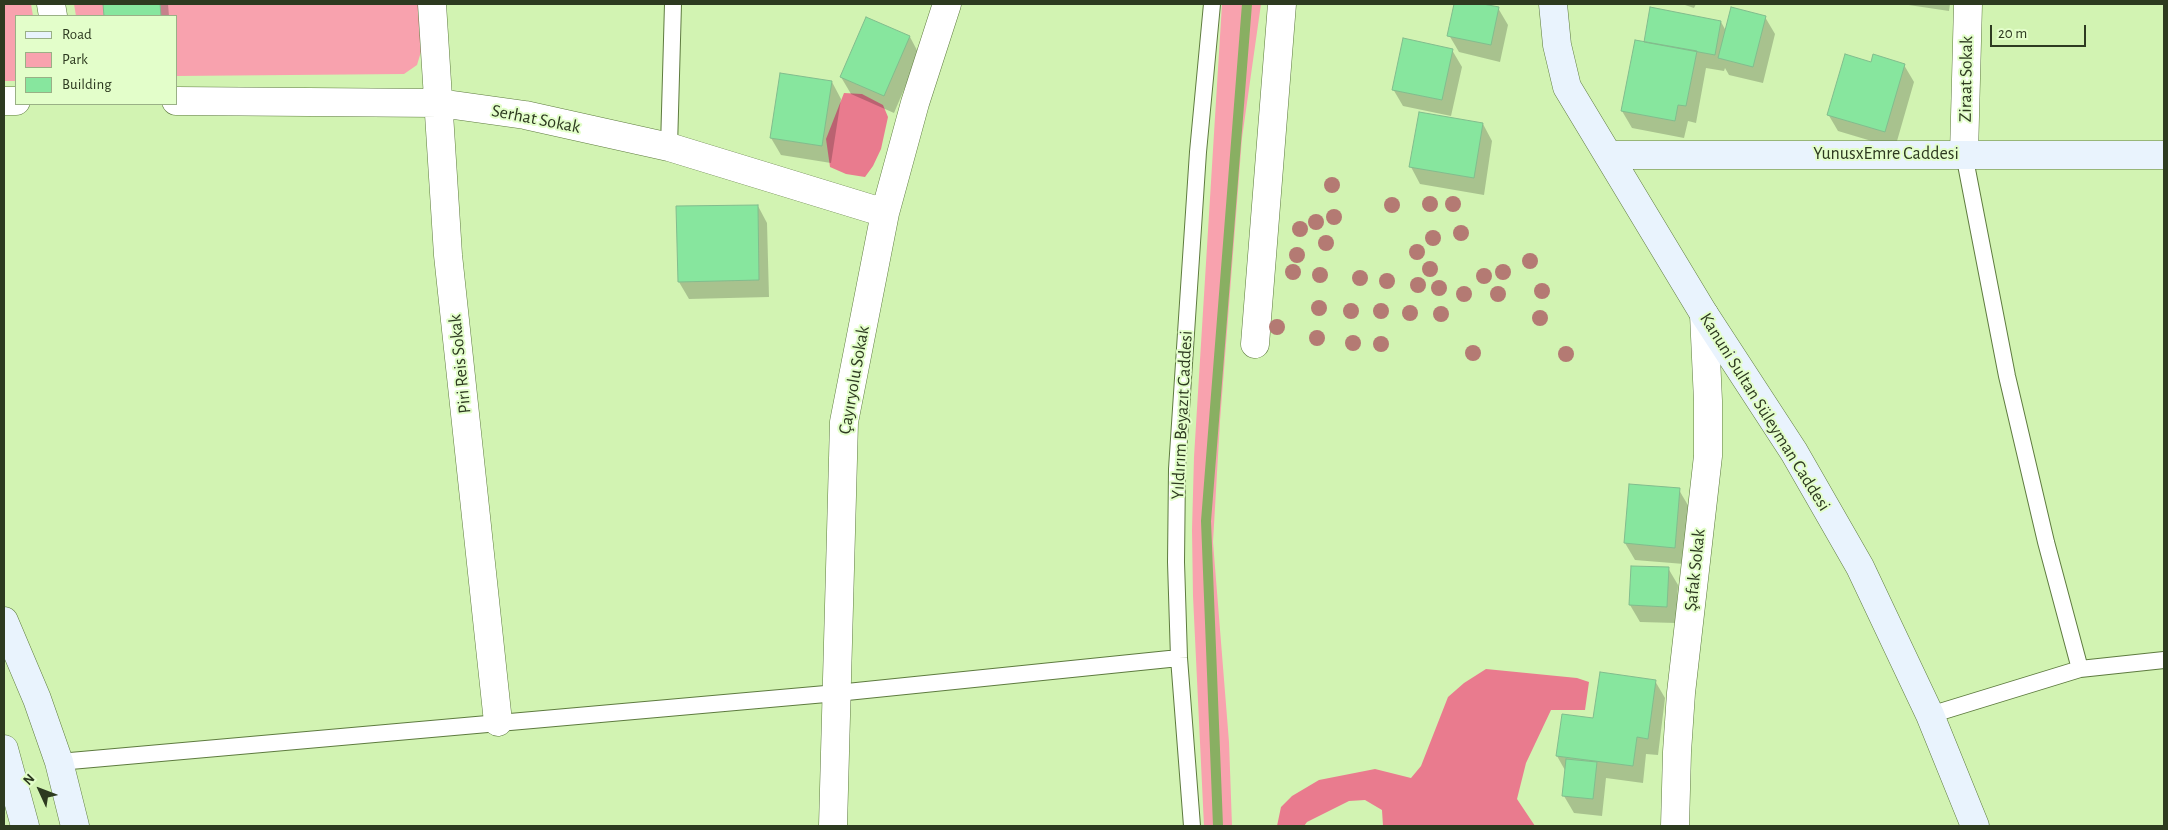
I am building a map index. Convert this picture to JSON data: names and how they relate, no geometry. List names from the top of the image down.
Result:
{
  "streets": {
    "street": [
      "Ziraat Sokak",
      "Serhat Sokak",
      "YunusxEmre Caddesi",
      "Piri Reis Sokak",
      "Çayıryolu Sokak",
      "Kanuni Sultan Süleyman Caddesi",
      "Şafak Sokak"
    ],
    "lane": ["Yıldırım Beyazıt Caddesi"]
  },
  "crossings": [
    ["Ziraat Sokak", "YunusxEmre Caddesi"],
    ["Serhat Sokak", "Piri Reis Sokak"],
    ["Serhat Sokak", "Çayıryolu Sokak"],
    ["YunusxEmre Caddesi", "Kanuni Sultan Süleyman Caddesi"],
    ["Kanuni Sultan Süleyman Caddesi", "Şafak Sokak"]
  ],
  "legend": ["Road", "Park", "Building"],
  "scale_bar": "20 m",
  "north": "top left"
}
